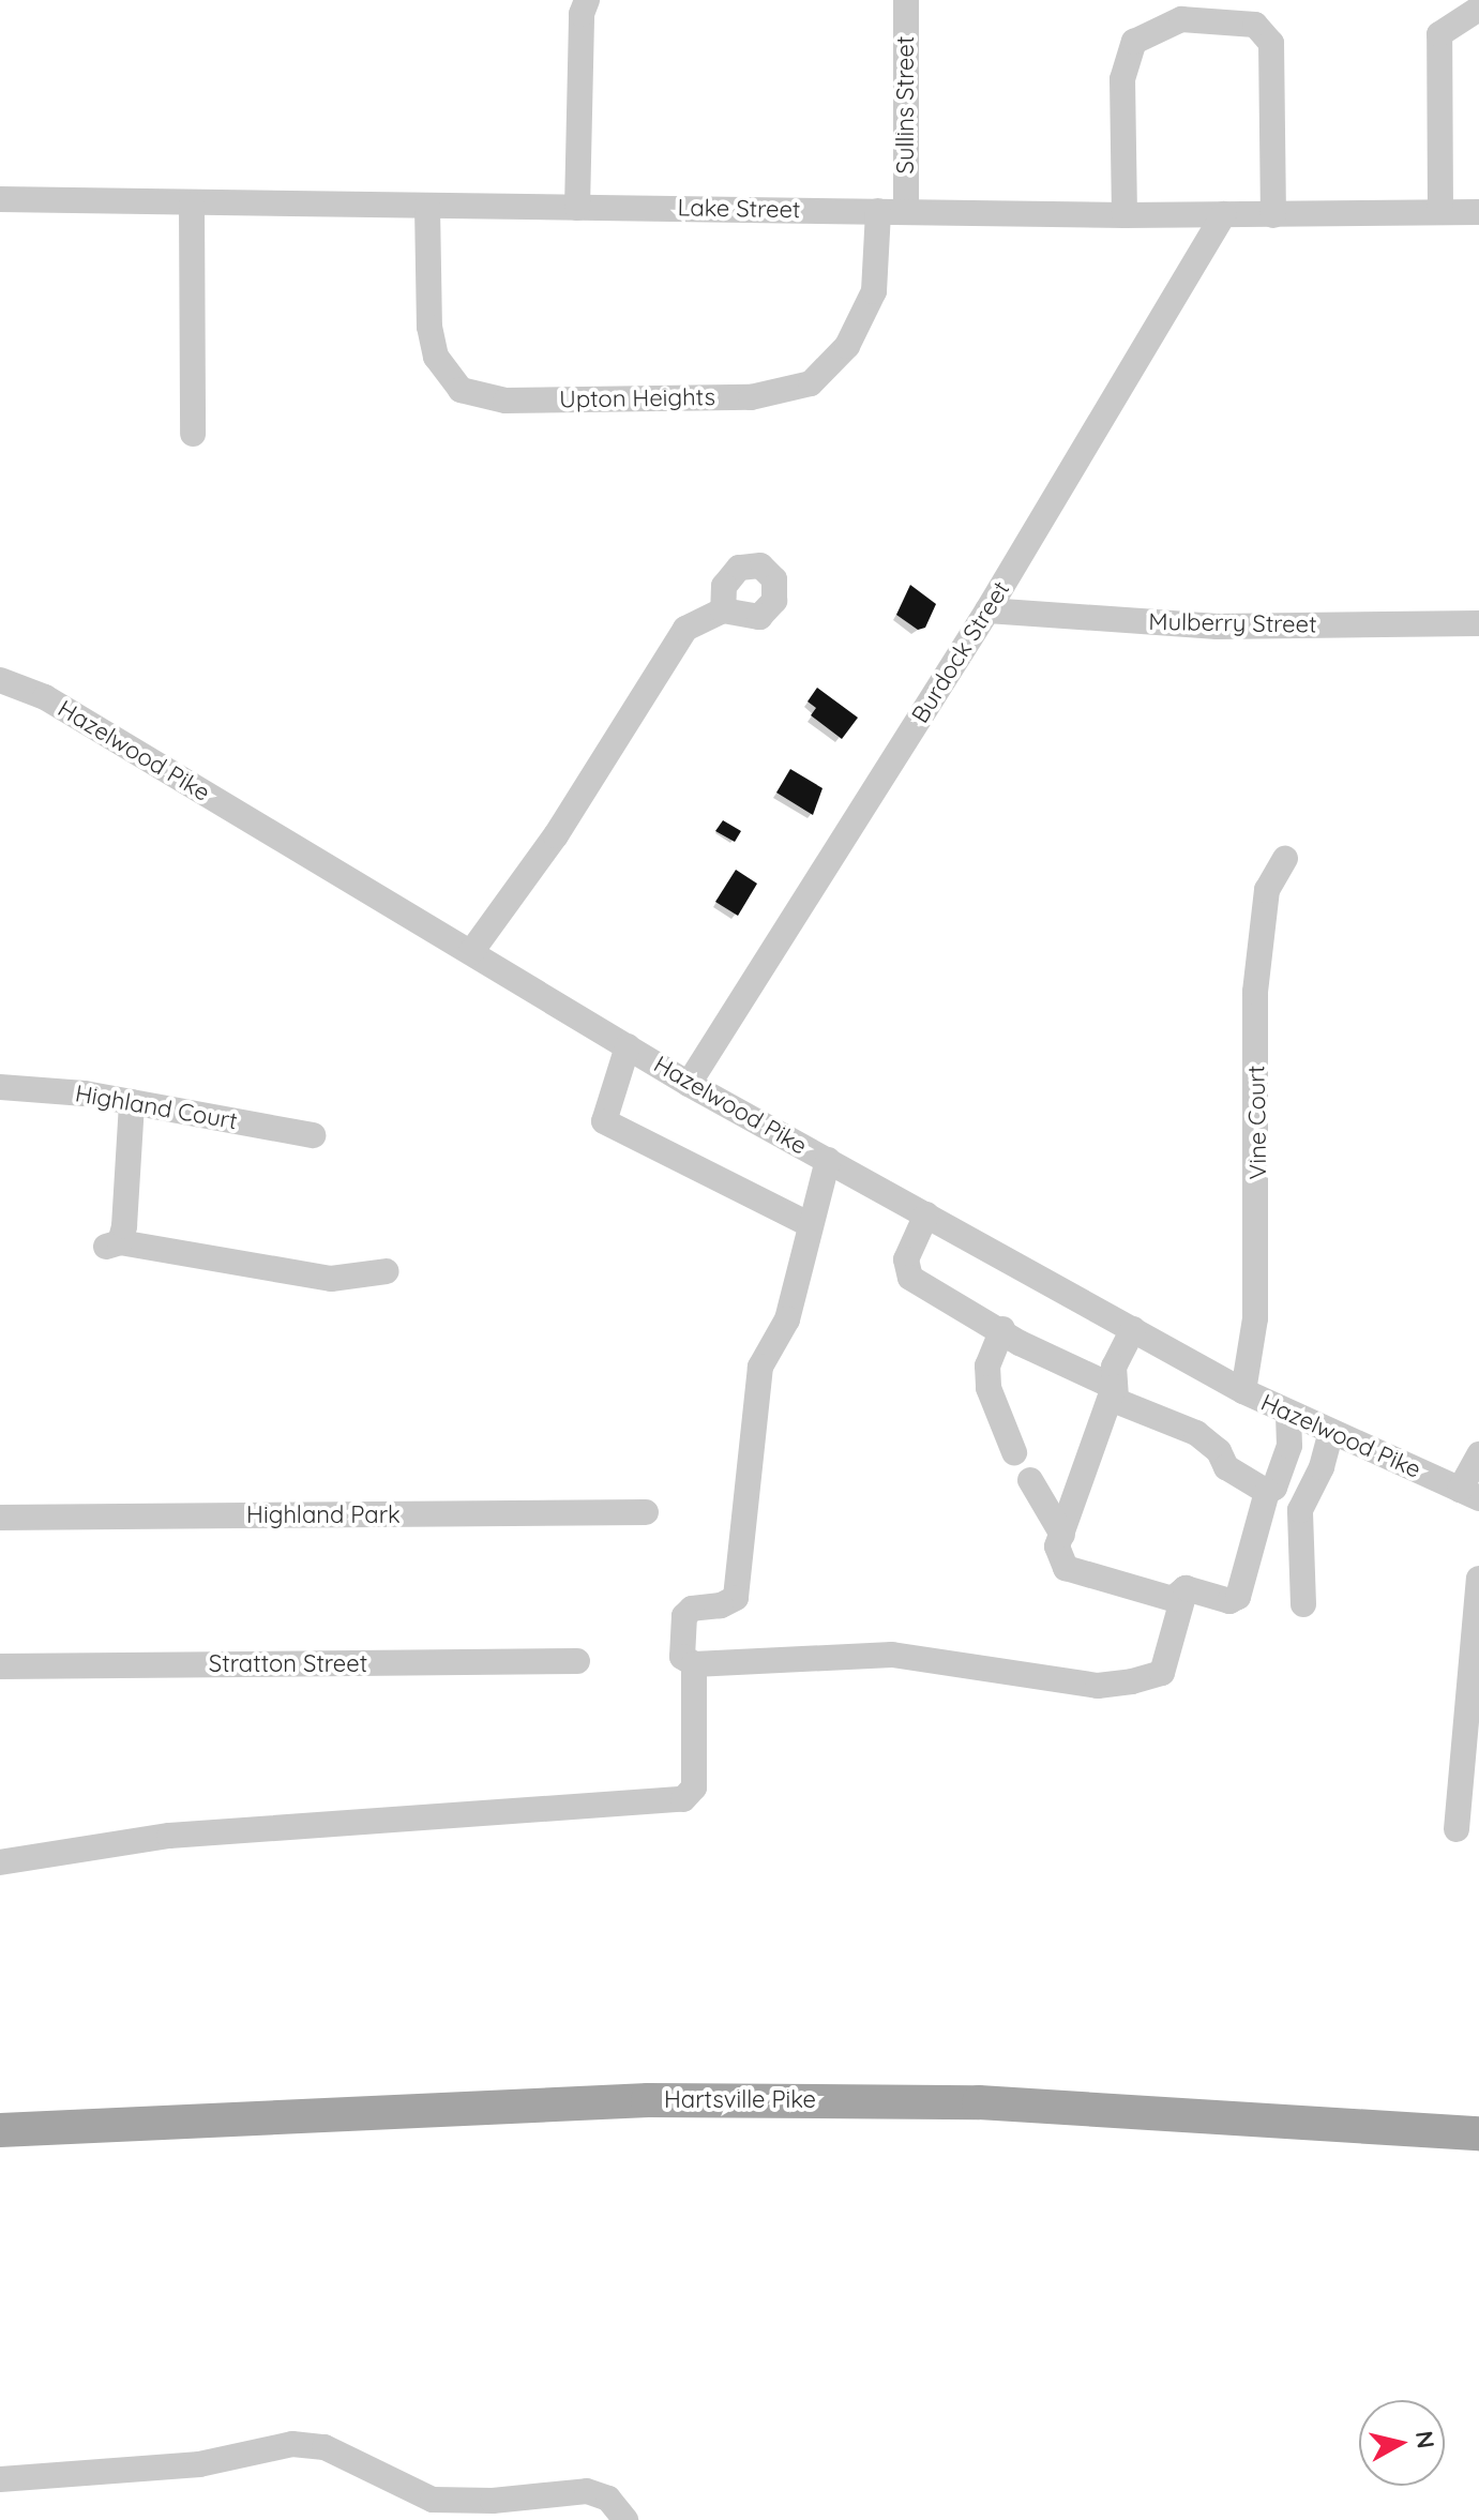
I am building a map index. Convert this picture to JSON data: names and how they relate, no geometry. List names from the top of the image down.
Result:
{
  "streets": {
    "main road": ["Hartsville Pike"],
    "street": [
      "Sullins Street",
      "Lake Street",
      "Upton Heights",
      "Mulberry Street",
      "Burdock Street",
      "Hazelwood Pike",
      "Highland Court",
      "Vine Court",
      "Highland Park",
      "Stratton Street"
    ]
  },
  "crossings": [
    ["Sullins Street", "Lake Street"],
    ["Lake Street", "Upton Heights"],
    ["Lake Street", "Burdock Street"],
    ["Mulberry Street", "Burdock Street"],
    ["Burdock Street", "Hazelwood Pike"],
    ["Hazelwood Pike", "Vine Court"]
  ],
  "north": "right"
}
